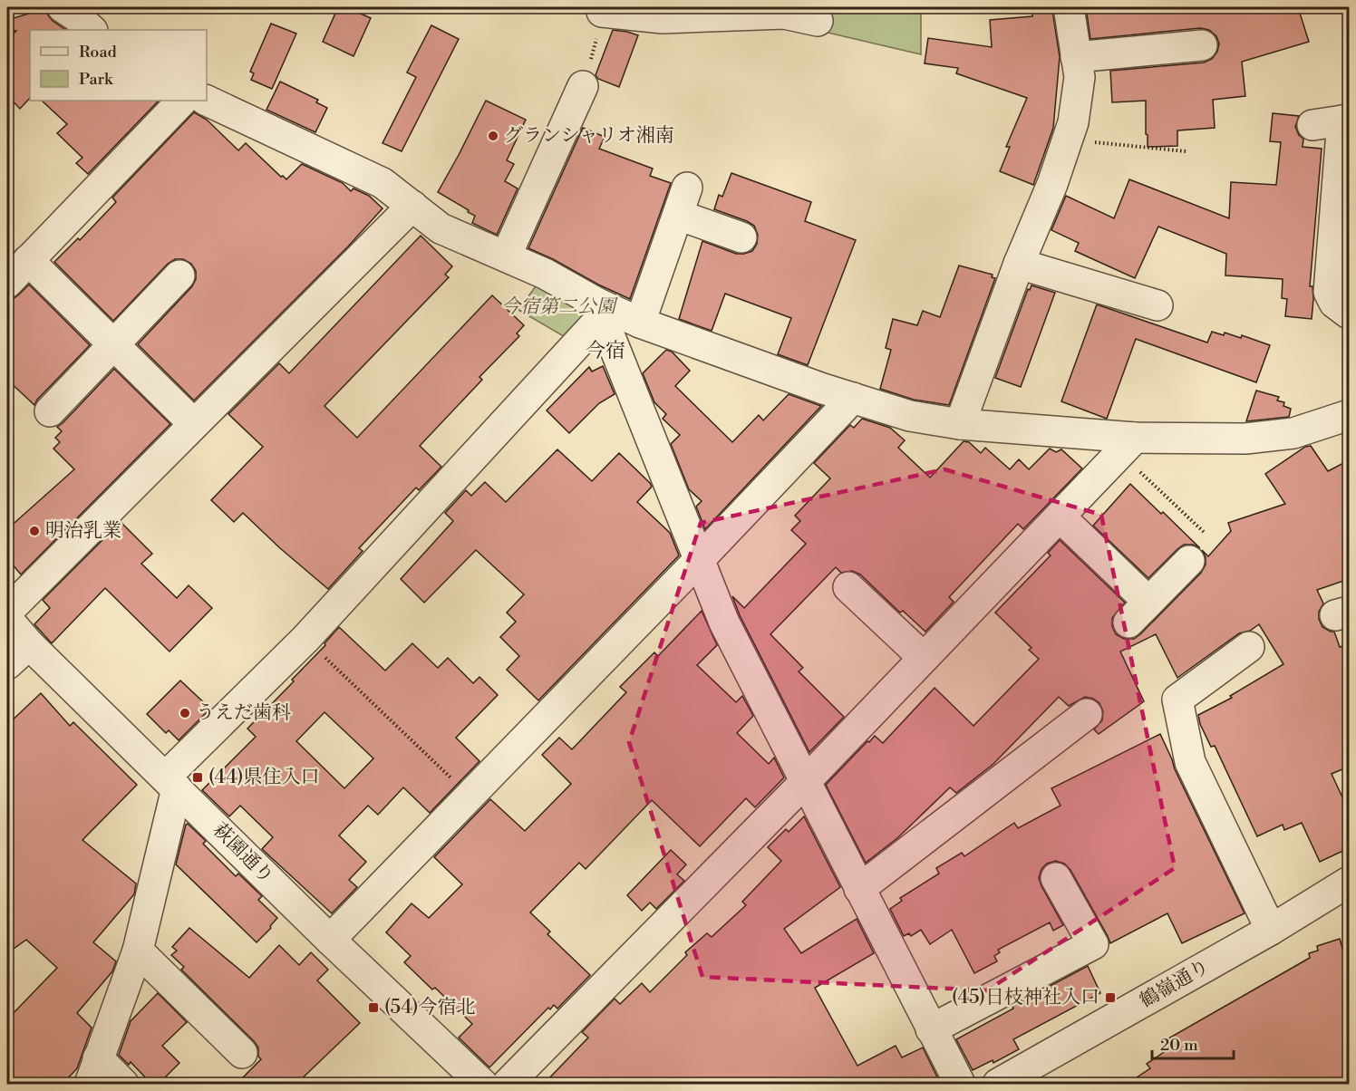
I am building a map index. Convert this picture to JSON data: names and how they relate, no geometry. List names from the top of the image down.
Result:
{
  "streets": {
    "street": ["萩園通り", "鶴嶺通り"]
  },
  "districts": ["今宿"],
  "parks": ["今宿第二公園"],
  "places": {
    "other": ["グランシャリオ湘南", "明治乳業", "うえだ歯科"],
    "transit": ["(44)県住入口", "(45)日枝神社入口", "(54)今宿北"]
  },
  "legend": ["Road", "Park"],
  "scale_bar": "20 m"
}
